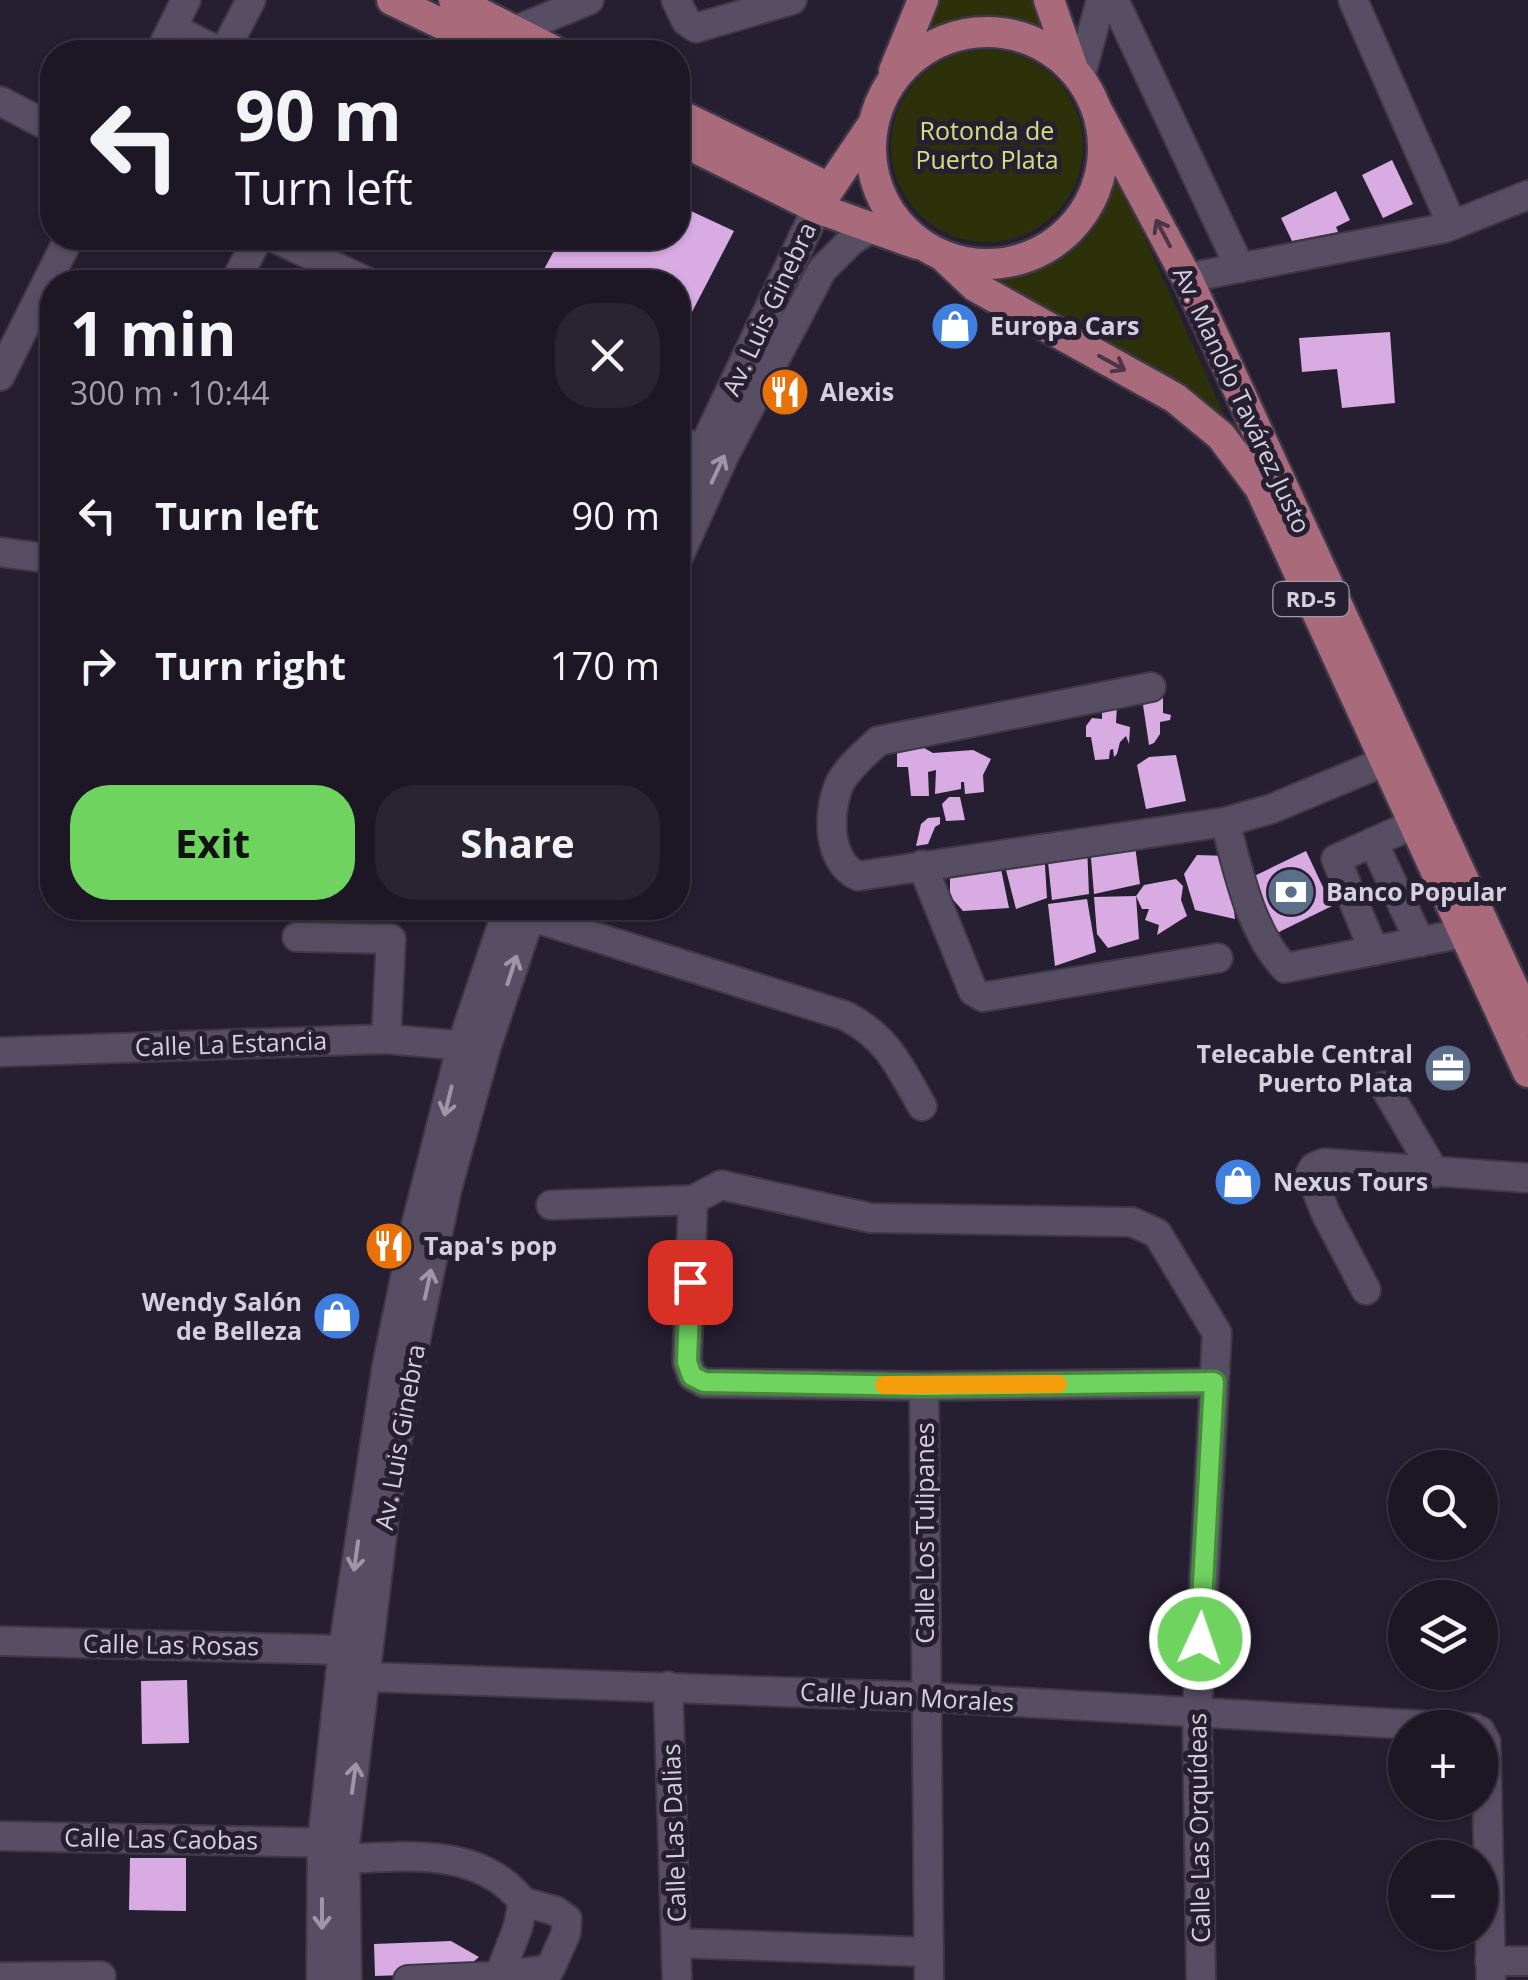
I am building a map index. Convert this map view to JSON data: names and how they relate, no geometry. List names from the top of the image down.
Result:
{
  "streets": {
    "main road": ["Av. Luis Ginebra", "Av. Manolo Tavárez Justo", "RD-5"],
    "street": [
      "Calle La Estancia",
      "Calle Los Tulipanes",
      "Calle Las Rosas",
      "Calle Juan Morales",
      "Calle Las Orquídeas",
      "Calle Las Dalias",
      "Calle Las Caobas"
    ]
  },
  "crossings": [
    ["Av. Luis Ginebra", "Av. Manolo Tavárez Justo"],
    ["Av. Luis Ginebra", "RD-5"],
    ["Av. Luis Ginebra", "Calle La Estancia"],
    ["Av. Luis Ginebra", "Calle Las Rosas"],
    ["Av. Luis Ginebra", "Calle Juan Morales"],
    ["Av. Luis Ginebra", "Calle Las Caobas"],
    ["Av. Manolo Tavárez Justo", "RD-5"],
    ["Calle Los Tulipanes", "Calle Juan Morales"],
    ["Calle Las Rosas", "Calle Juan Morales"],
    ["Calle Juan Morales", "Calle Las Orquídeas"],
    ["Calle Juan Morales", "Calle Las Dalias"]
  ],
  "parks": ["Rotonda de Puerto Plata"],
  "places": {
    "shop": ["Europa Cars", "Nexus Tours", "Wendy Salón de Belleza"],
    "restaurant": ["Alexis", "Tapa's pop"],
    "bank": ["Banco Popular"],
    "office": ["Telecable Central Puerto Plata"]
  },
  "page": {
    "turn": ["90 m", "Turn left"],
    "heading": ["1 min", "300 m · 10:44"],
    "list": [
      {
        "name": "Turn left",
        "value": "90 m"
      },
      {
        "name": "Turn right",
        "value": "170 m"
      }
    ],
    "buttons": ["Exit", "Share"],
    "map_buttons": ["+", "−"]
  }
}
